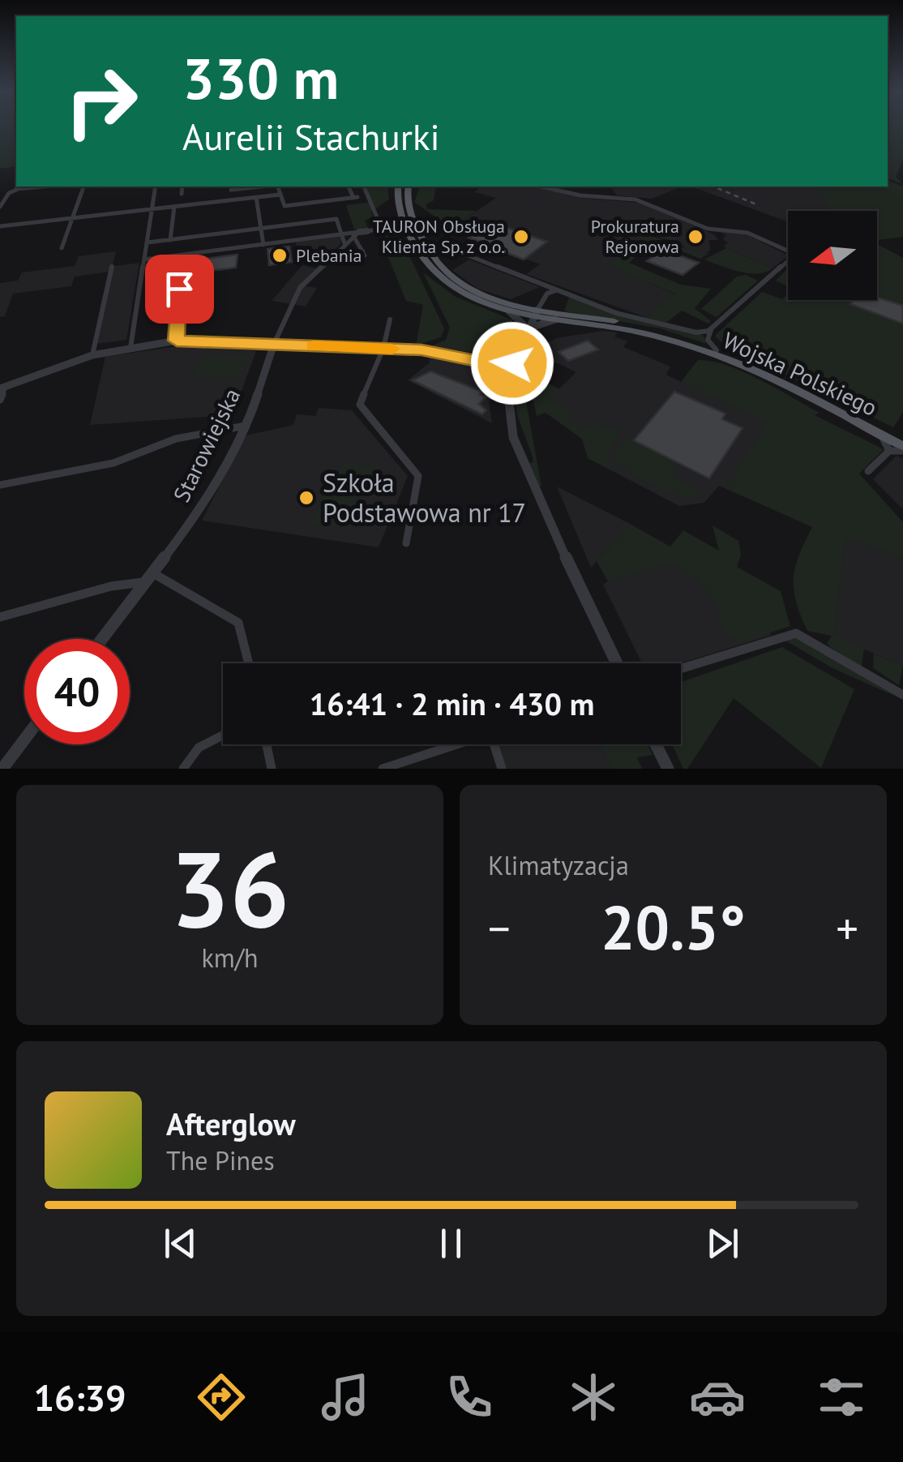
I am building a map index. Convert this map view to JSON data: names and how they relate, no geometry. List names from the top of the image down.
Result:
{
  "streets": {
    "main road": ["Wojska Polskiego"],
    "street": ["Starowiejska"]
  },
  "places": [
    "TAURON Obsługa Klienta Sp. z o.o.",
    "Prokuratura Rejonowa",
    "Plebania",
    "Szkoła Podstawowa nr 17"
  ],
  "north": "left",
  "page": {
    "turn": ["330 m", "Aurelii Stachurki"],
    "limit": "40",
    "trip": "16:41 · 2 min · 430 m",
    "tile": [
      ["36", "km/h"],
      "Klimatyzacja"
    ],
    "heat": ["−", "20.5°", "+"],
    "song": ["Afterglow", "The Pines"],
    "tabs": "16:39"
  }
}
